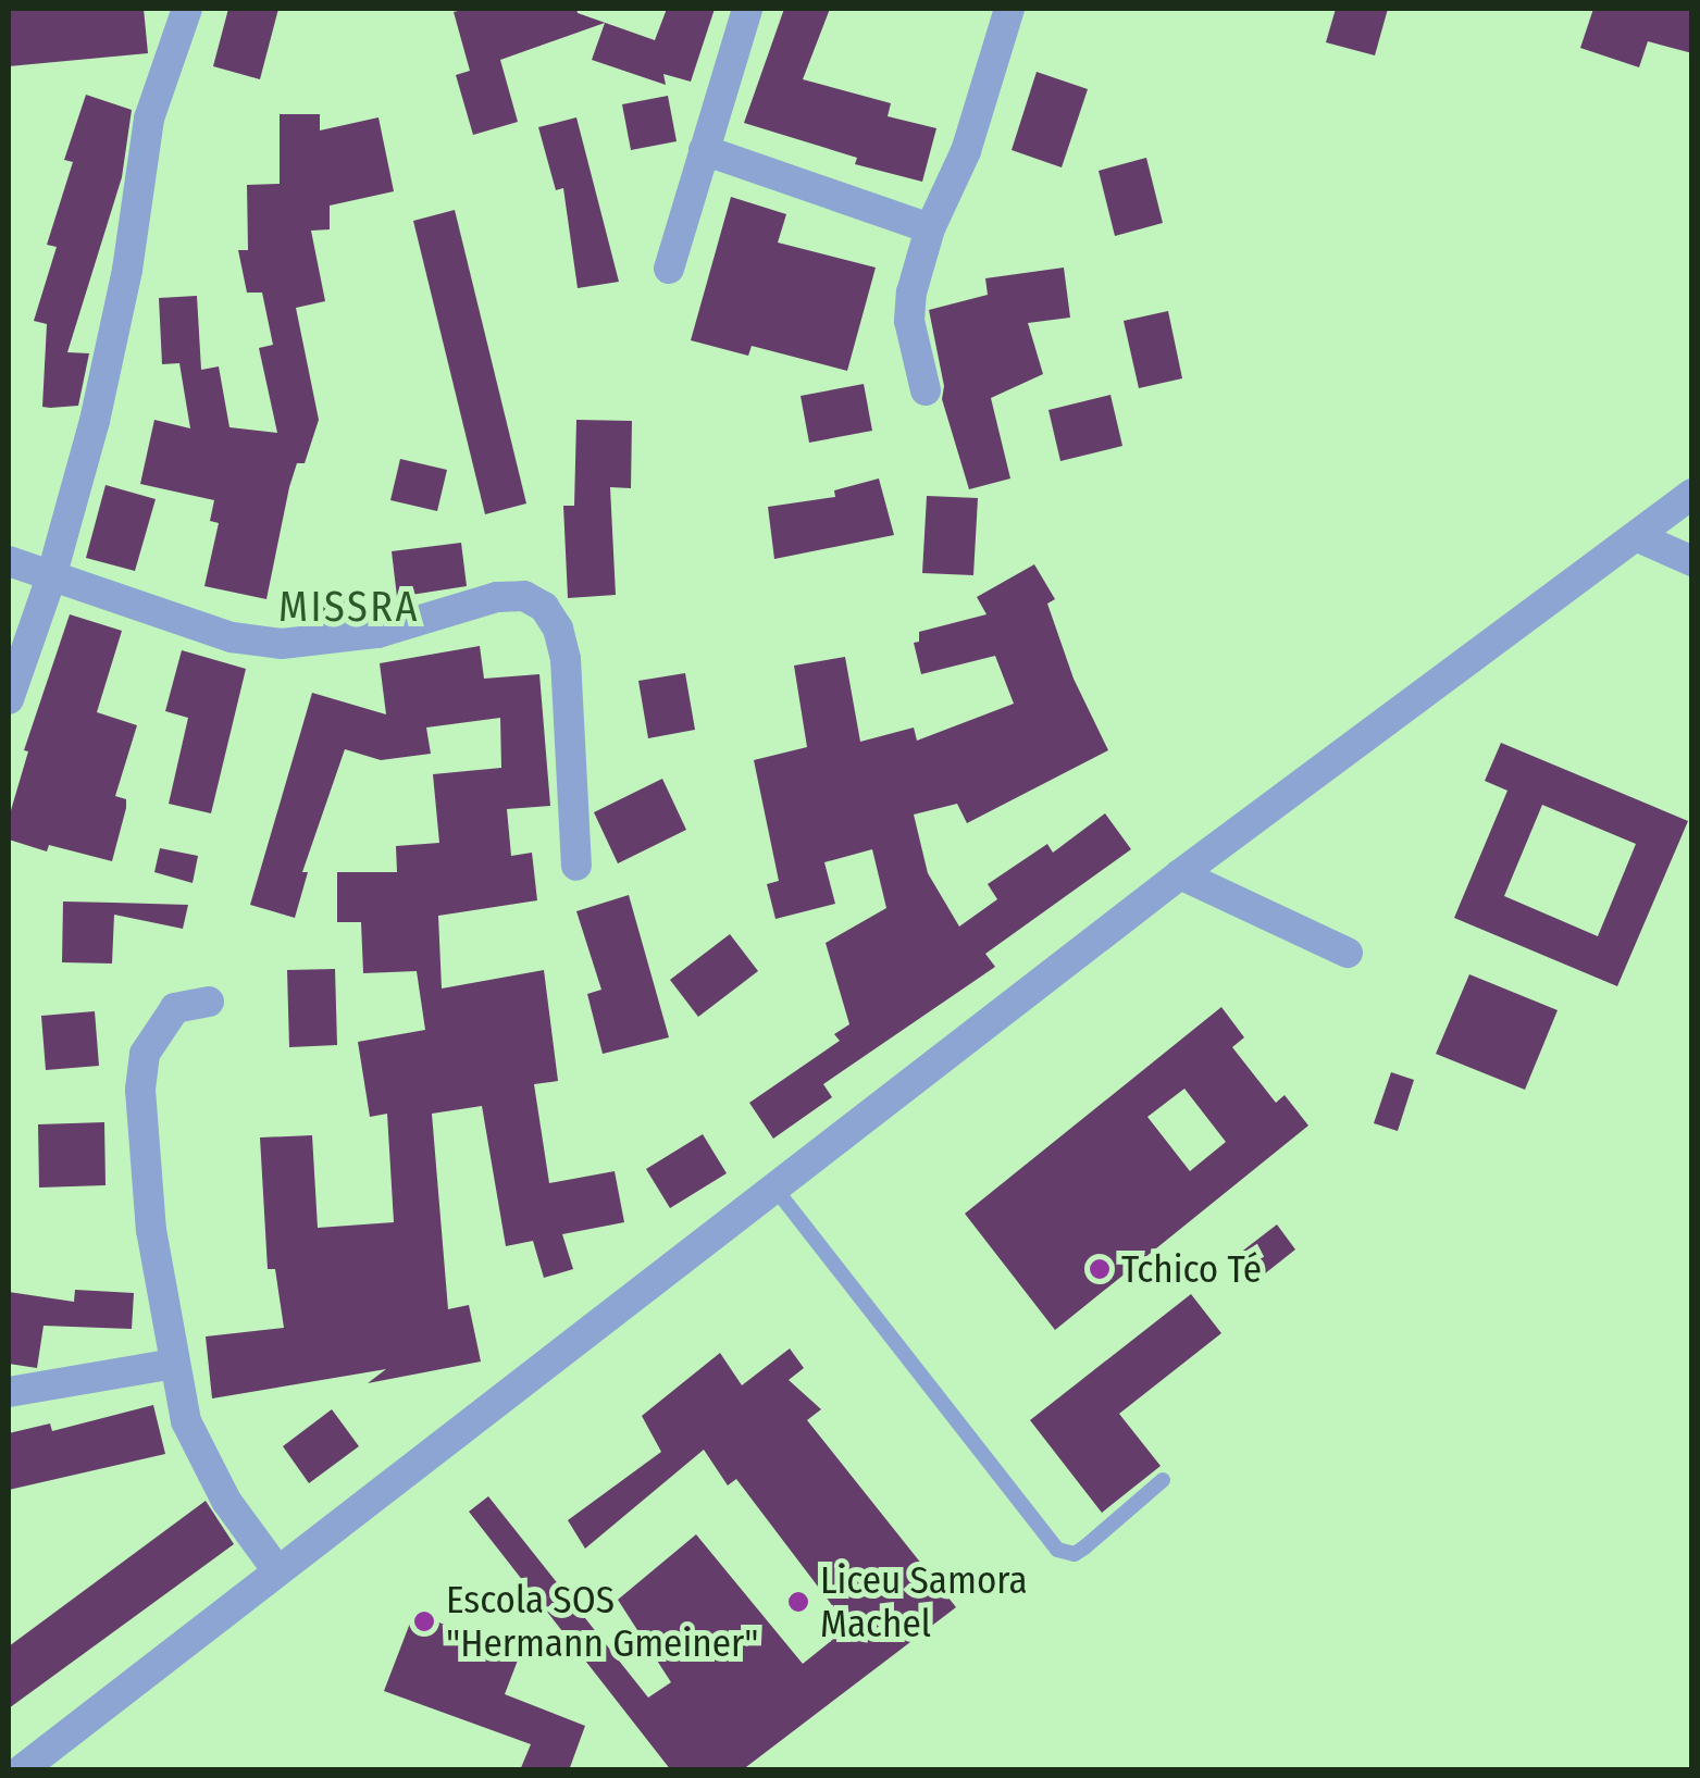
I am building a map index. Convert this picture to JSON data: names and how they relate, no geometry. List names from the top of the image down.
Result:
{
  "districts": ["MISSRA"],
  "places": ["Tchico Té", "Liceu Samora Machel", "Escola SOS \"Hermann Gmeiner\""]
}
